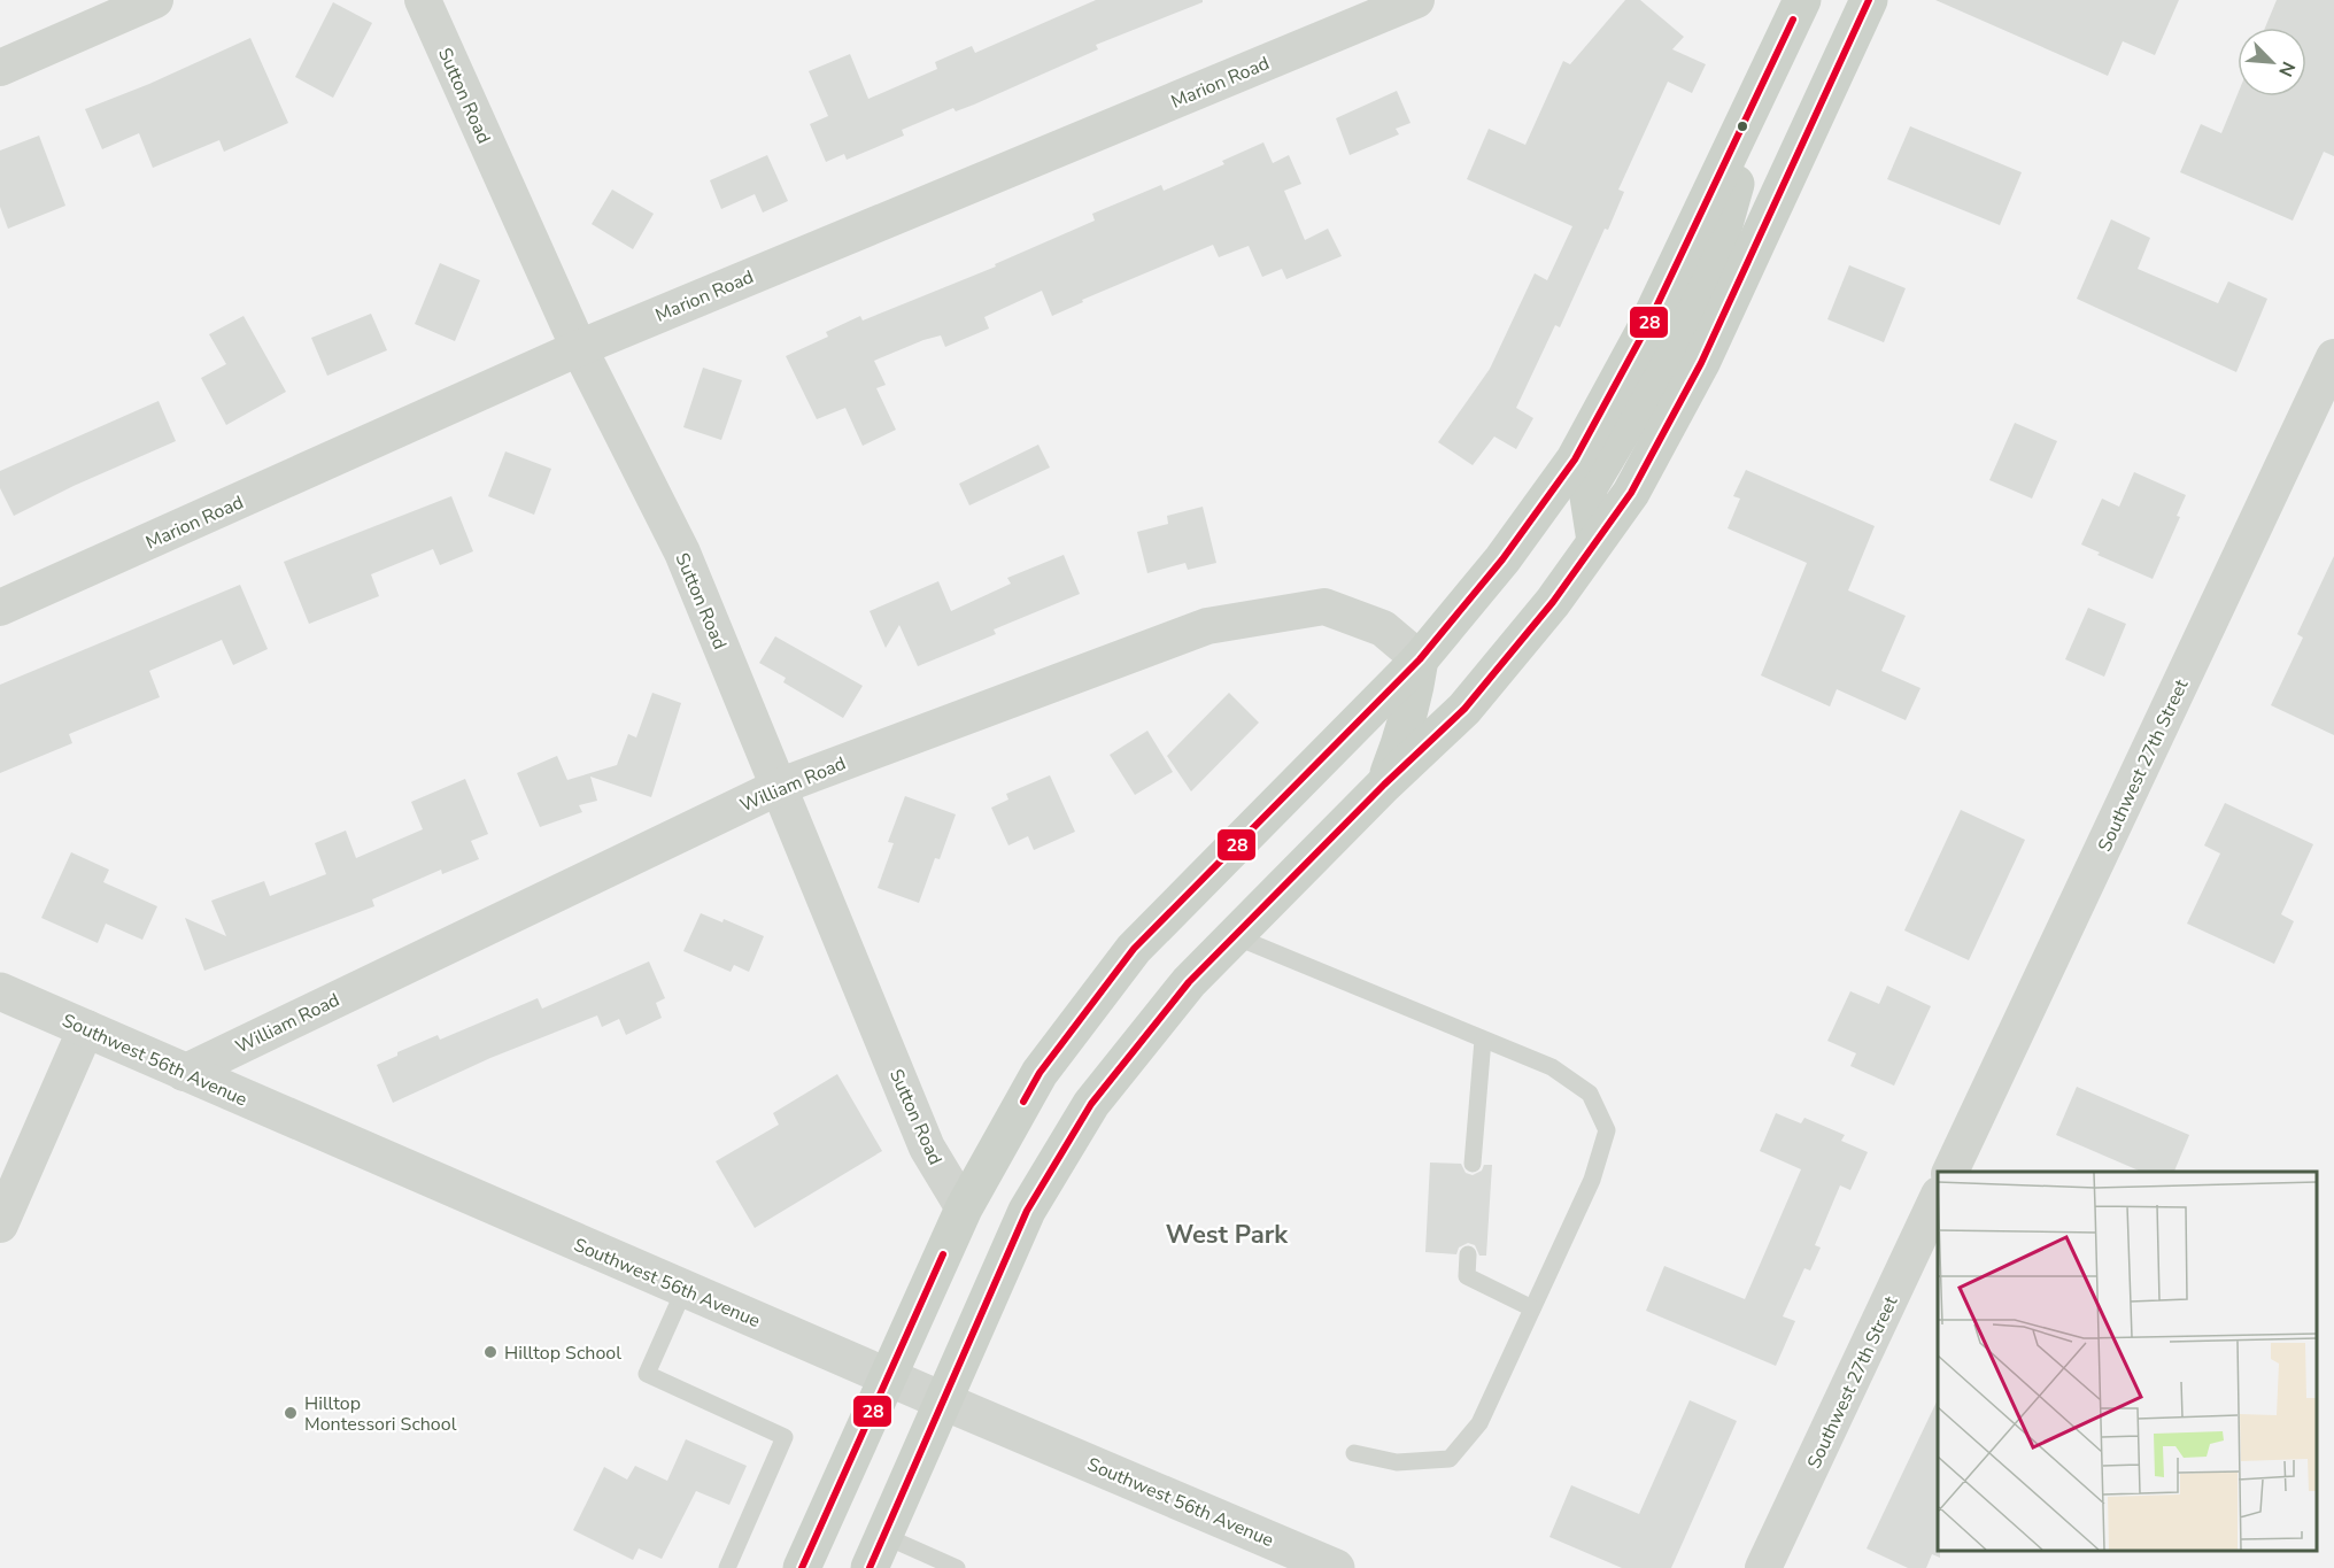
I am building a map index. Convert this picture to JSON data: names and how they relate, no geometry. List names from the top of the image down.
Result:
{
  "streets": {
    "street": [
      "Marion Road",
      "Sutton Road",
      "Southwest 27th Street",
      "William Road",
      "Southwest 56th Avenue"
    ]
  },
  "crossings": [
    ["Marion Road", "Sutton Road"],
    ["Sutton Road", "William Road"],
    ["William Road", "Southwest 56th Avenue"]
  ],
  "districts": ["West Park"],
  "places": ["Hilltop School", "Hilltop Montessori School"],
  "lines": ["transit line 28"],
  "north": "bottom right"
}
